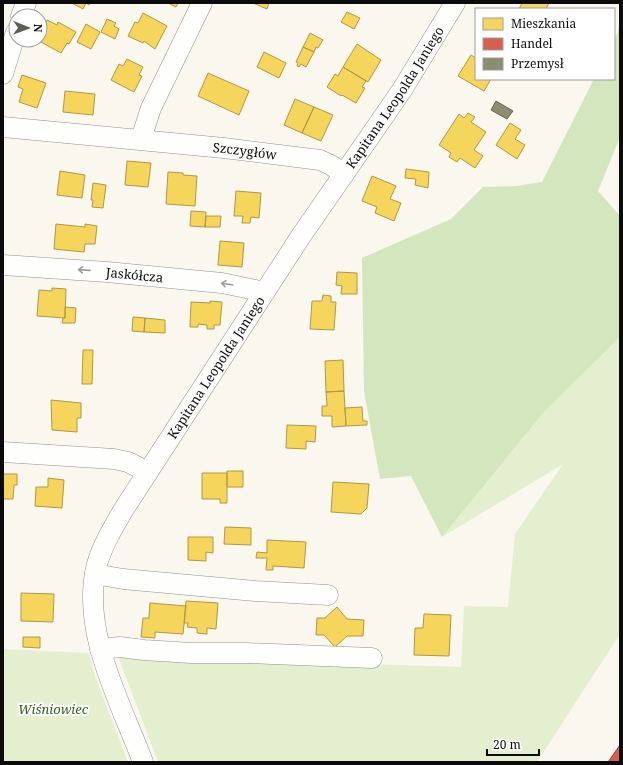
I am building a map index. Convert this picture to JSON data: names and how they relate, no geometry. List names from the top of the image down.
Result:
{
  "streets": {
    "street": ["Kapitana Leopolda Janiego", "Szczygłów", "Jaskółcza"]
  },
  "crossings": [
    ["Kapitana Leopolda Janiego", "Szczygłów"],
    ["Kapitana Leopolda Janiego", "Jaskółcza"]
  ],
  "one_way": ["Jaskółcza"],
  "parks": ["Wiśniowiec"],
  "legend": ["Mieszkania", "Handel", "Przemysł"],
  "scale_bar": "20 m",
  "north": "right"
}
